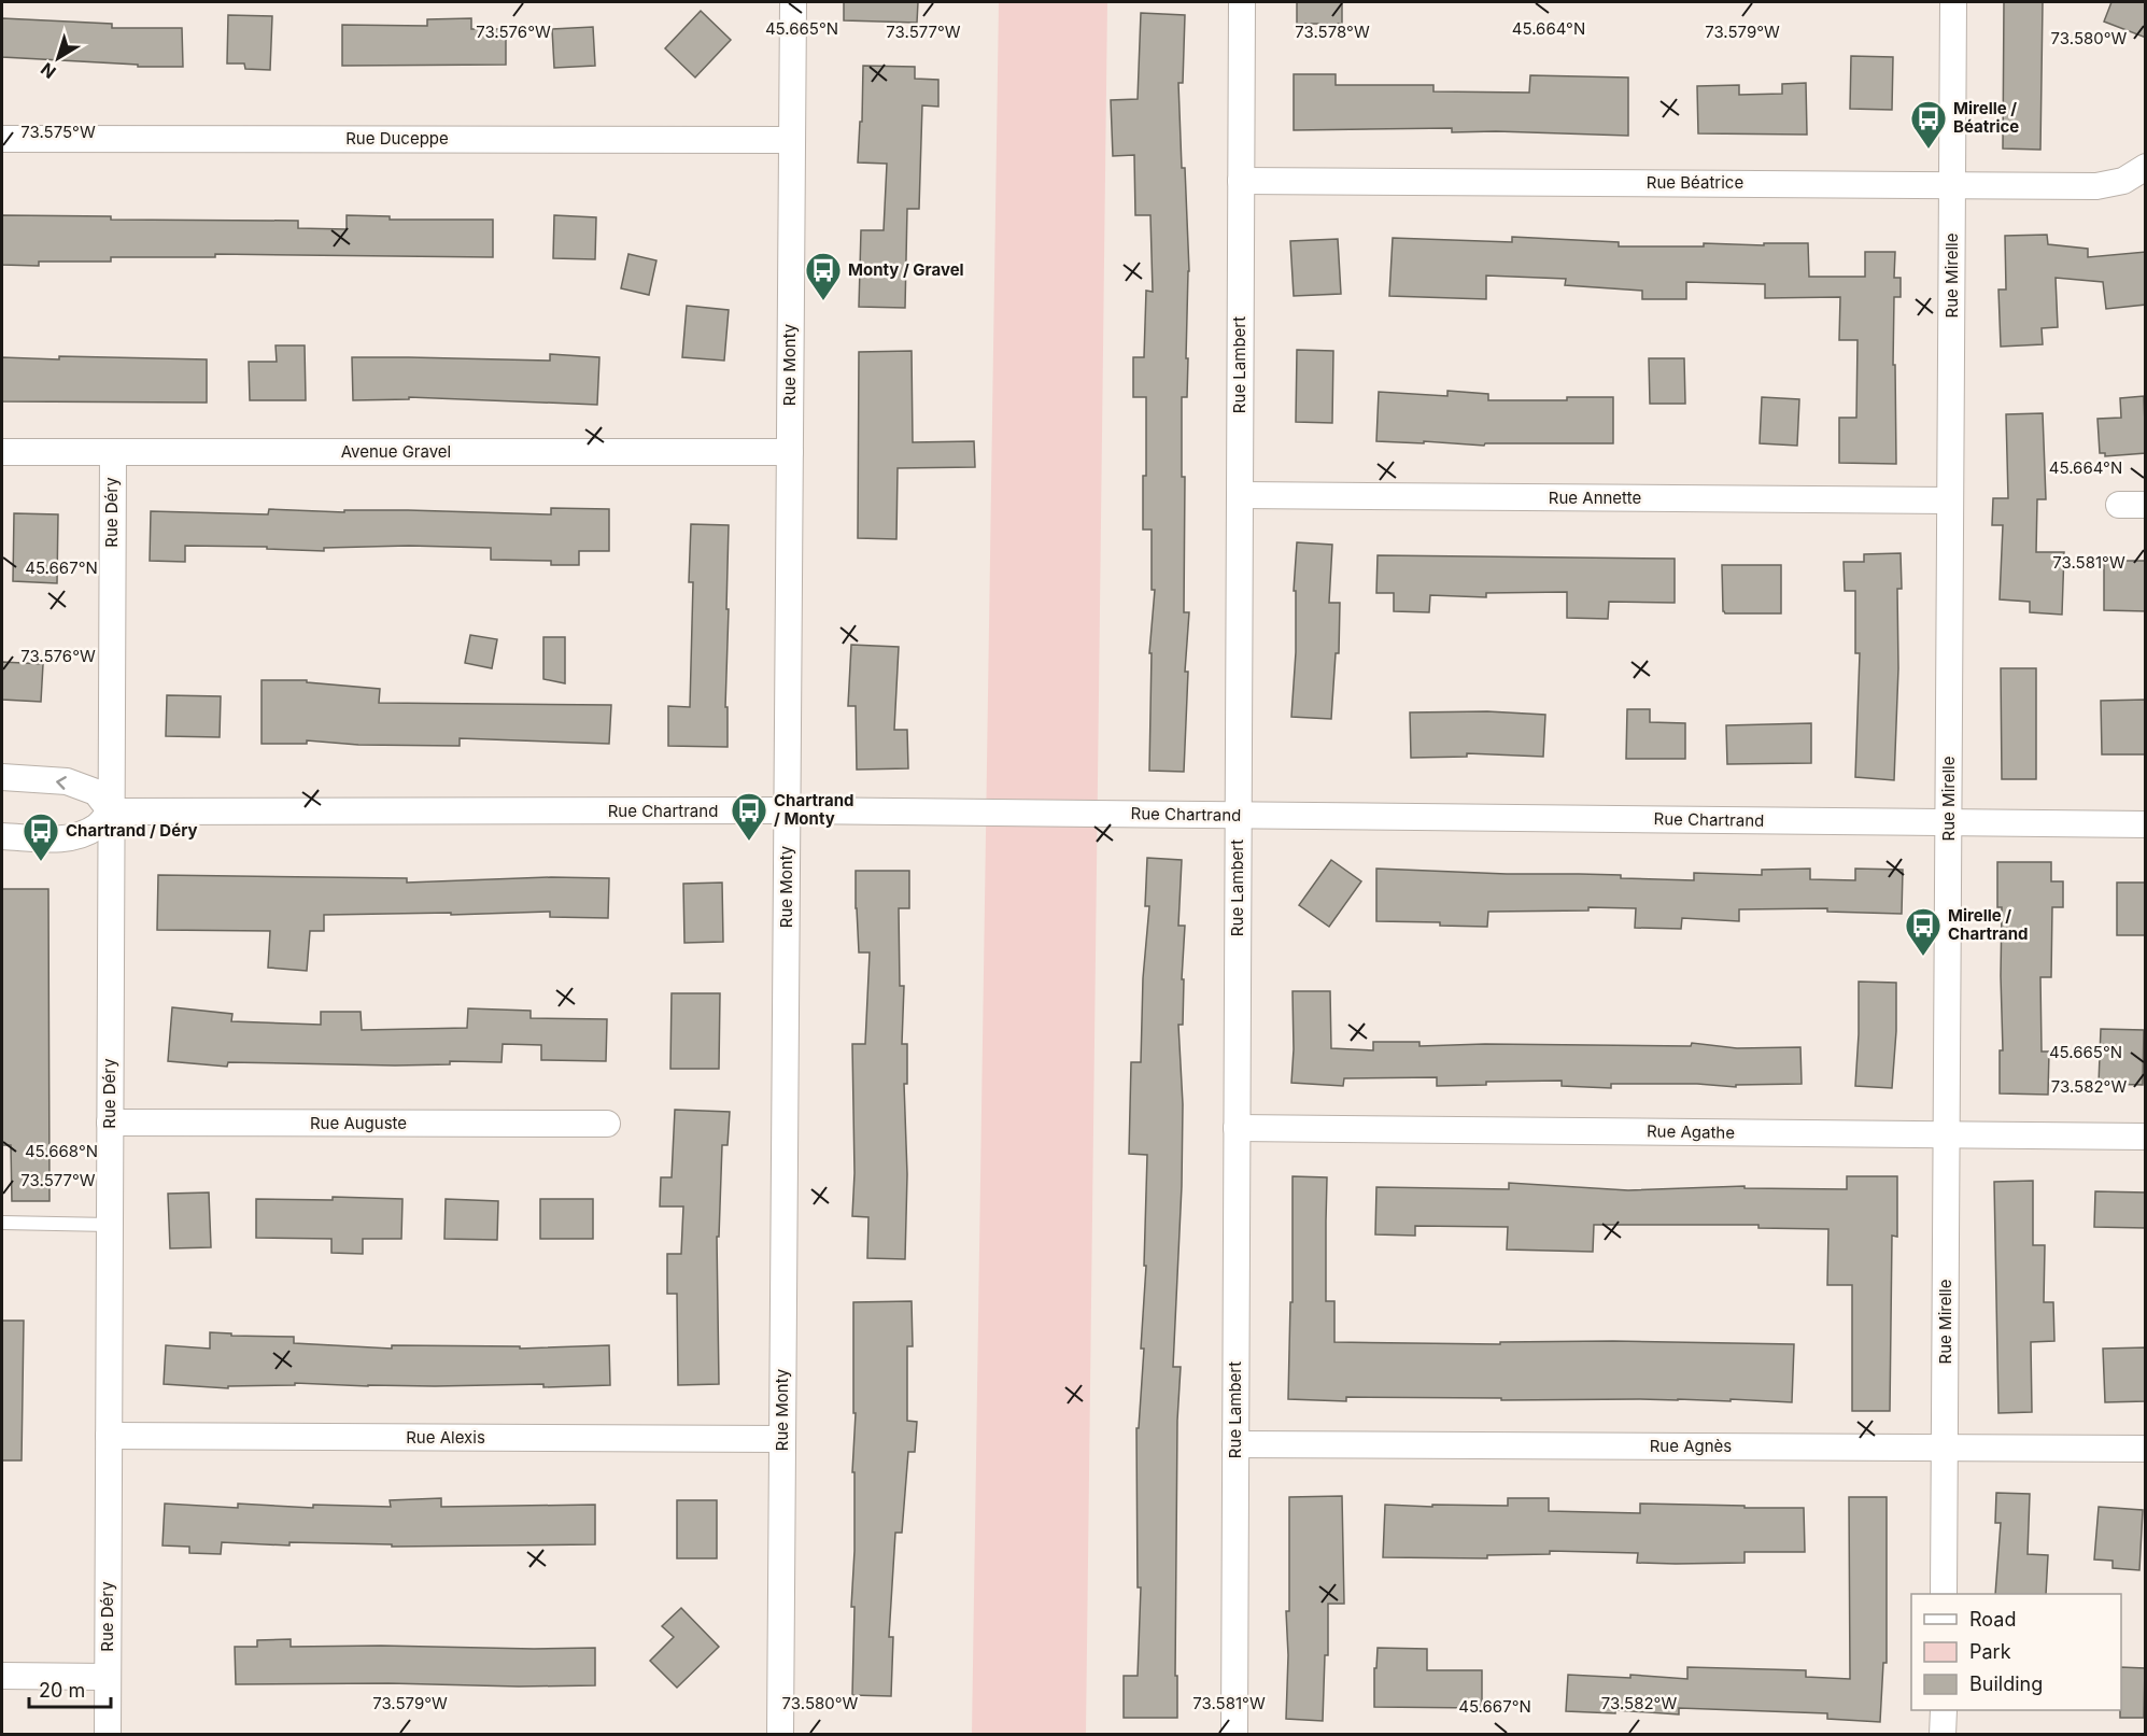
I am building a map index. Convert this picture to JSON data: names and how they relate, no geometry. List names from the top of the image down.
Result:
{
  "streets": {
    "street": [
      "Rue Duceppe",
      "Rue Béatrice",
      "Rue Mirelle",
      "Rue Monty",
      "Rue Lambert",
      "Avenue Gravel",
      "Rue Annette",
      "Rue Déry",
      "Rue Chartrand",
      "Rue Auguste",
      "Rue Agathe",
      "Rue Alexis",
      "Rue Agnès"
    ]
  },
  "crossings": [
    ["Rue Duceppe", "Rue Monty"],
    ["Rue Béatrice", "Rue Mirelle"],
    ["Rue Béatrice", "Rue Lambert"],
    ["Rue Mirelle", "Rue Annette"],
    ["Rue Mirelle", "Rue Chartrand"],
    ["Rue Mirelle", "Rue Agathe"],
    ["Rue Mirelle", "Rue Agnès"],
    ["Rue Monty", "Avenue Gravel"],
    ["Rue Monty", "Rue Chartrand"],
    ["Rue Monty", "Rue Alexis"],
    ["Rue Lambert", "Rue Annette"],
    ["Rue Lambert", "Rue Chartrand"],
    ["Rue Lambert", "Rue Agathe"],
    ["Rue Lambert", "Rue Agnès"],
    ["Avenue Gravel", "Rue Déry"],
    ["Rue Déry", "Rue Chartrand"],
    ["Rue Déry", "Rue Auguste"],
    ["Rue Déry", "Rue Alexis"]
  ],
  "places": {
    "bus stop": [
      "Mirelle / Béatrice",
      "Monty / Gravel",
      "Chartrand / Monty",
      "Chartrand / Déry",
      "Mirelle / Chartrand"
    ]
  },
  "legend": ["Road", "Park", "Building"],
  "scale_bar": "20 m",
  "north": "bottom left",
  "coordinates": [
    "45.665°N",
    "45.664°N",
    "73.576°W",
    "73.577°W",
    "73.578°W",
    "73.579°W",
    "73.580°W",
    "73.575°W",
    "73.581°W",
    "45.667°N",
    "73.582°W",
    "45.668°N"
  ]
}
